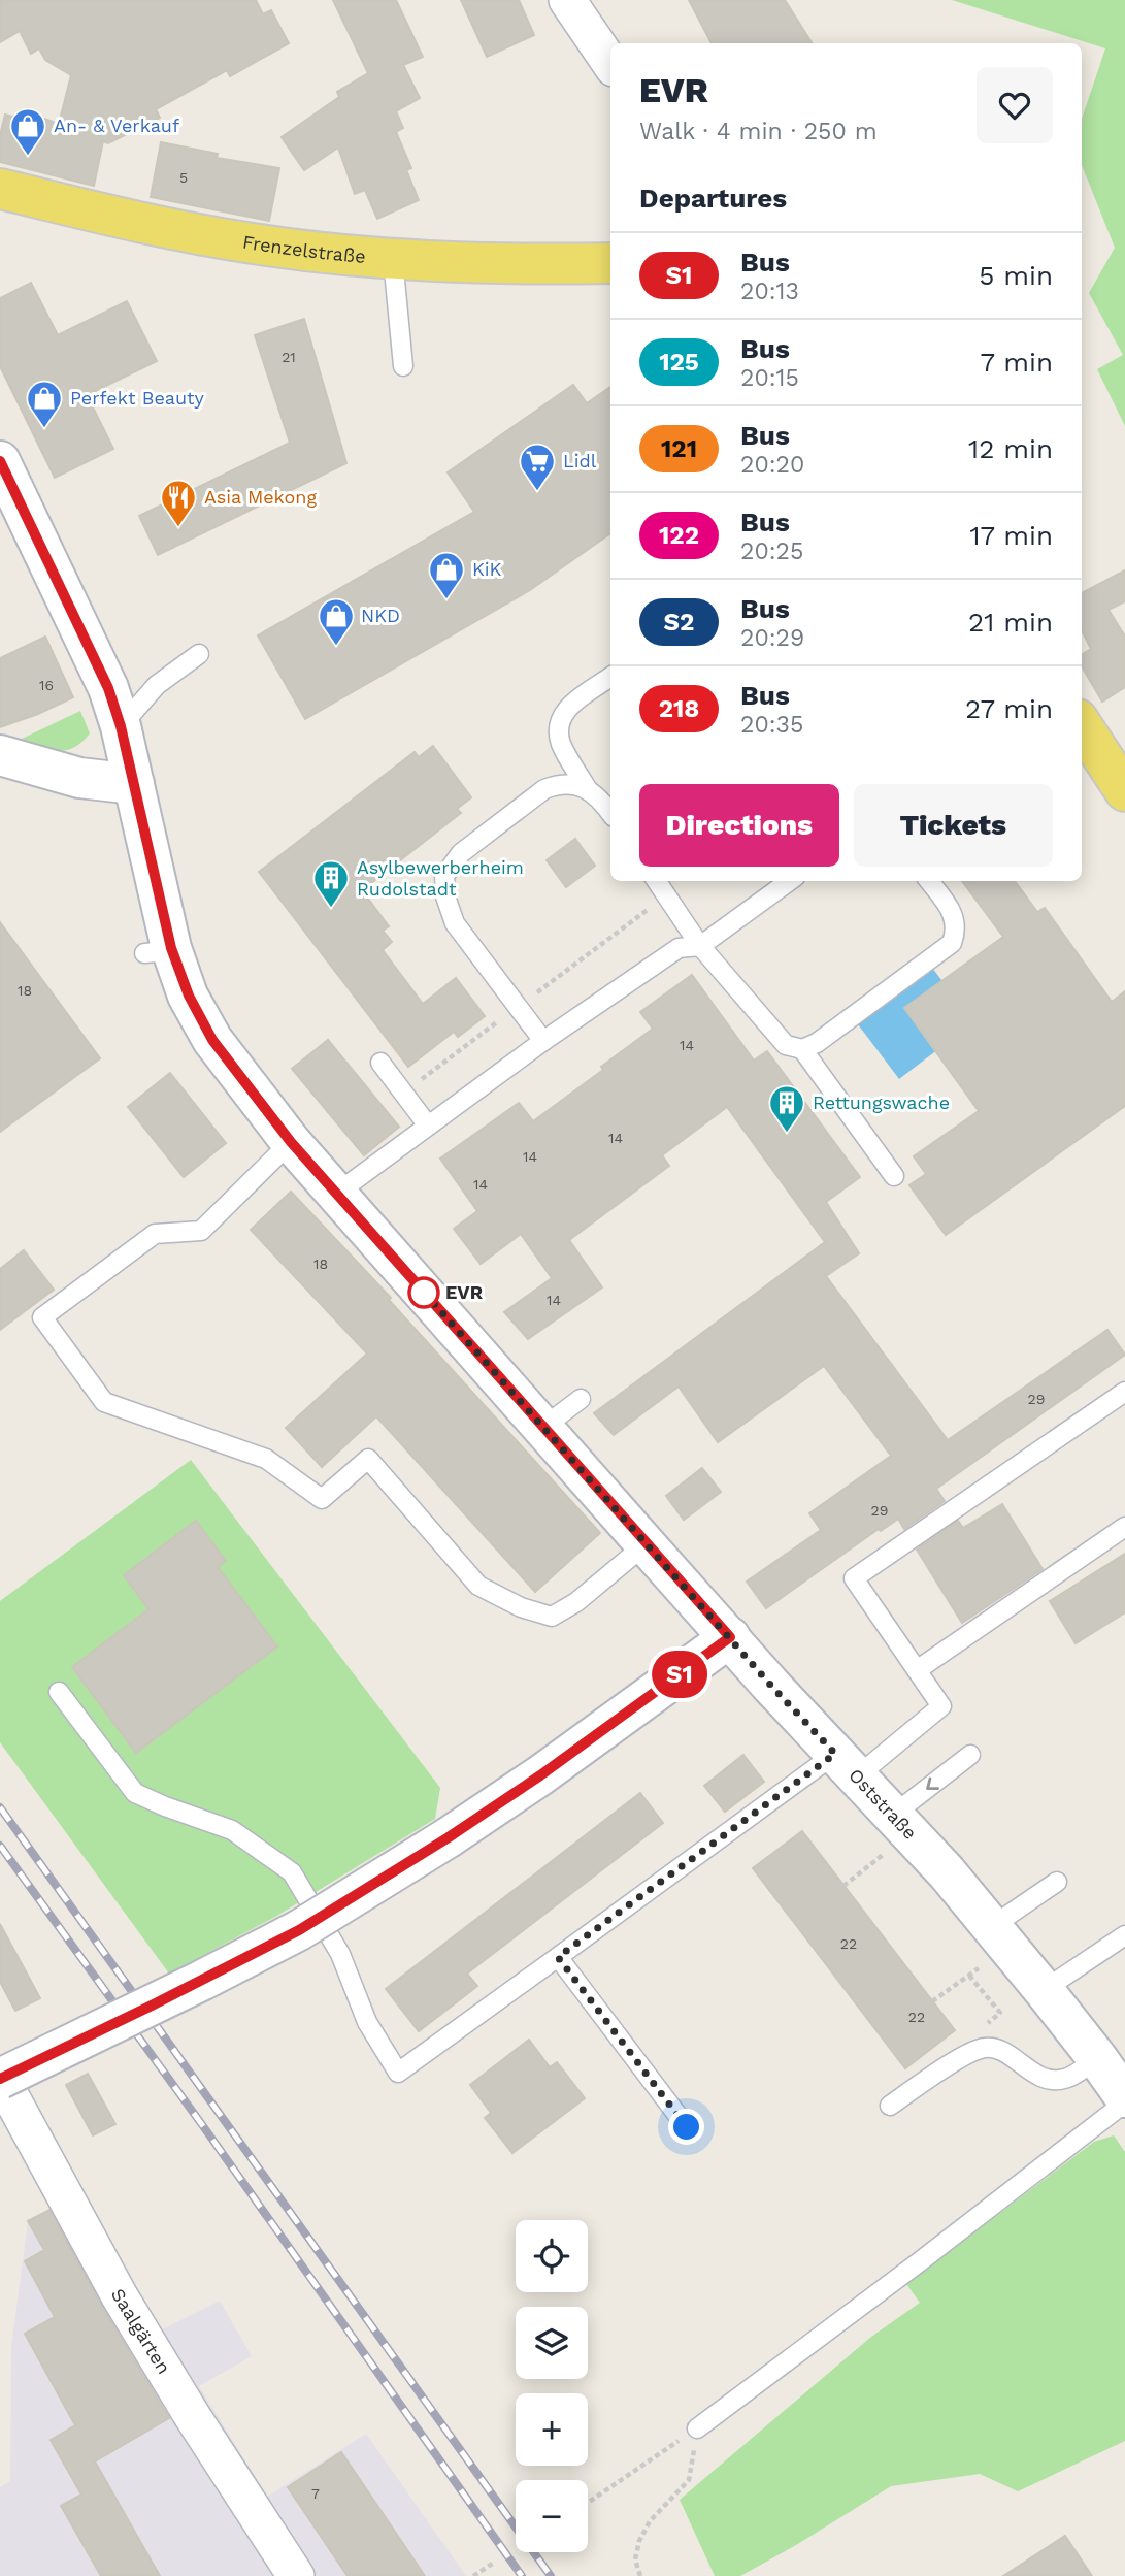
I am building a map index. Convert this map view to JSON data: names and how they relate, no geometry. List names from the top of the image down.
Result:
{
  "streets": {
    "main road": ["Frenzelstraße", "Oststraße"],
    "street": ["Saalgärten"]
  },
  "places": {
    "shop": [
      "An- & Verkauf",
      "Perfekt Beauty",
      "KiK",
      "NKD"
    ],
    "supermarket": ["Lidl"],
    "restaurant": ["Asia Mekong"],
    "building": ["Asylbewerberheim Rudolstadt", "Rettungswache"],
    "other": ["EVR"]
  },
  "lines": ["bus line S1"],
  "house_numbers": [
    "5",
    "21",
    "16",
    "18",
    "14",
    "14",
    "14",
    "14",
    "18",
    "14",
    "29",
    "29",
    "22",
    "22",
    "7"
  ],
  "page": {
    "on_map": "S1",
    "heading": [
      ["EVR", "Walk · 4 min · 250 m"],
      "Departures"
    ],
    "list": [
      {
        "mark": "S1",
        "name": "Bus",
        "note": "20:13",
        "value": "5 min"
      },
      {
        "mark": "125",
        "name": "Bus",
        "note": "20:15",
        "value": "7 min"
      },
      {
        "mark": "121",
        "name": "Bus",
        "note": "20:20",
        "value": "12 min"
      },
      {
        "mark": "122",
        "name": "Bus",
        "note": "20:25",
        "value": "17 min"
      },
      {
        "mark": "S2",
        "name": "Bus",
        "note": "20:29",
        "value": "21 min"
      },
      {
        "mark": "218",
        "name": "Bus",
        "note": "20:35",
        "value": "27 min"
      }
    ],
    "buttons": ["Directions", "Tickets"],
    "map_buttons": ["+", "−"]
  }
}
